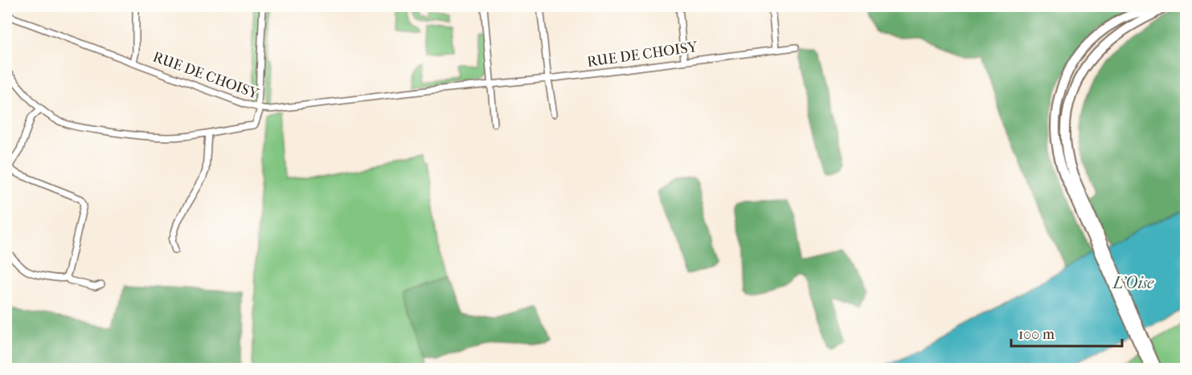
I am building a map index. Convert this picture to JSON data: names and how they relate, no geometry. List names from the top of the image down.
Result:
{
  "streets": {
    "street": ["RUE DE CHOISY"]
  },
  "water": ["L’Oise"],
  "scale_bar": "100 m"
}
